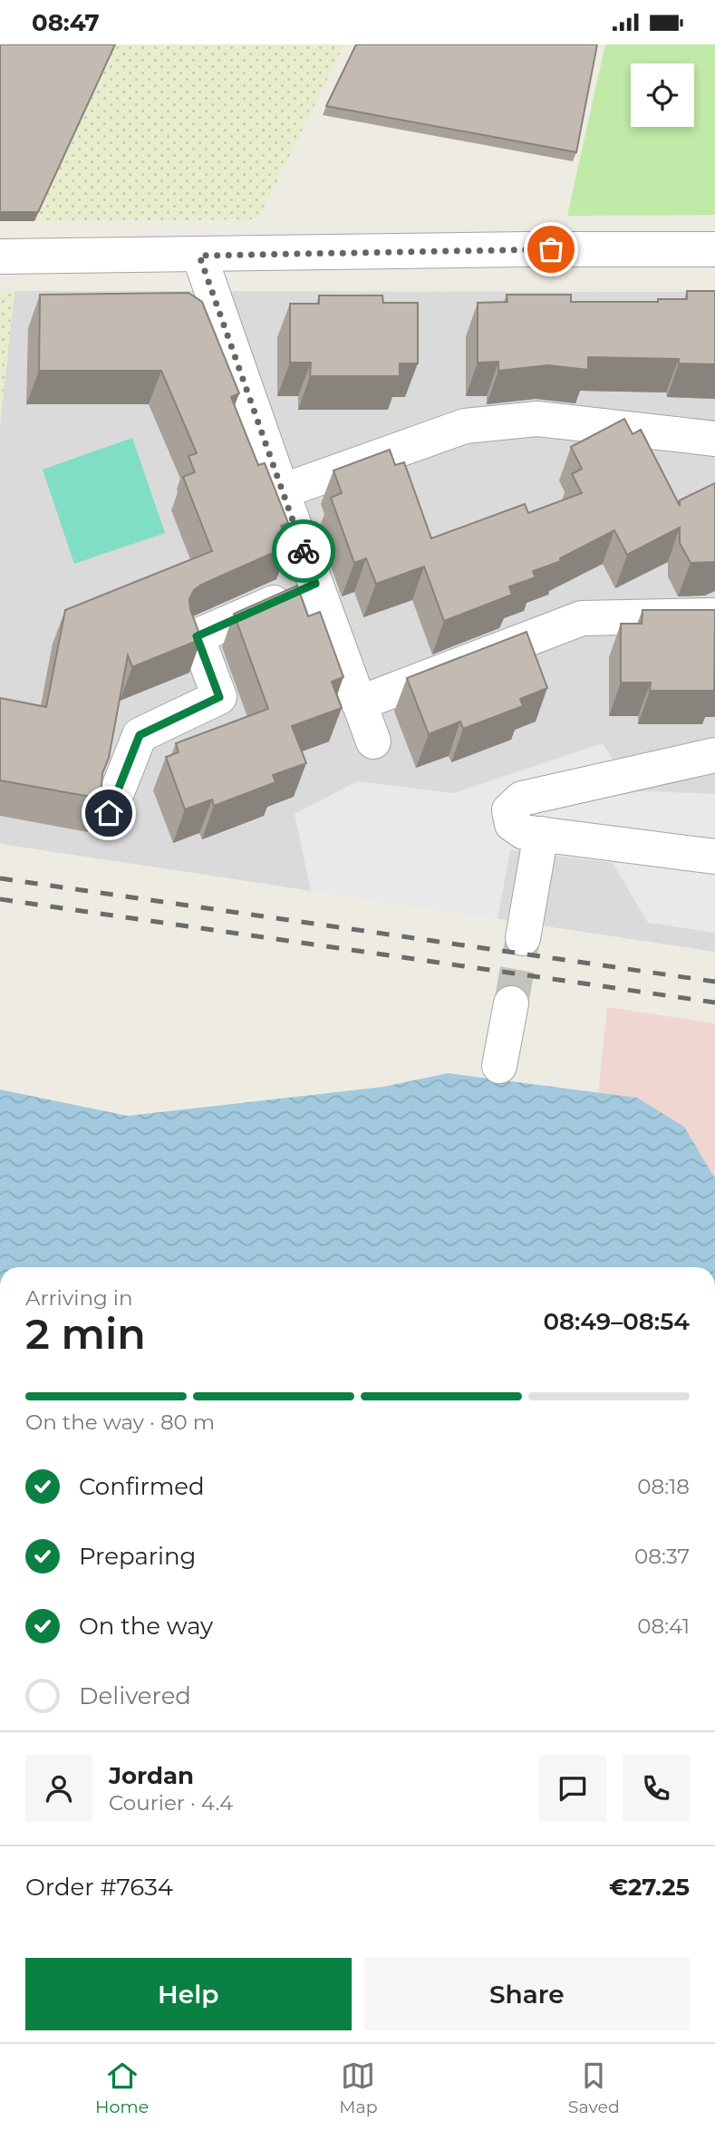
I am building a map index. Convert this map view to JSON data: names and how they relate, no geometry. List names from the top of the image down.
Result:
{
  "page": {
    "status": "08:47",
    "heading": ["2 min", "Arriving in", "08:49–08:54"],
    "panel": [
      "Jordan",
      "Courier · 4.4",
      "Order #7634",
      "€27.25"
    ],
    "bar": "On the way · 80 m",
    "list": [
      ["Confirmed", "08:18"],
      ["Preparing", "08:37"],
      ["On the way", "08:41"],
      "Delivered"
    ],
    "buttons": ["Help", "Share"],
    "tabs": ["Home", "Map", "Saved"]
  }
}
